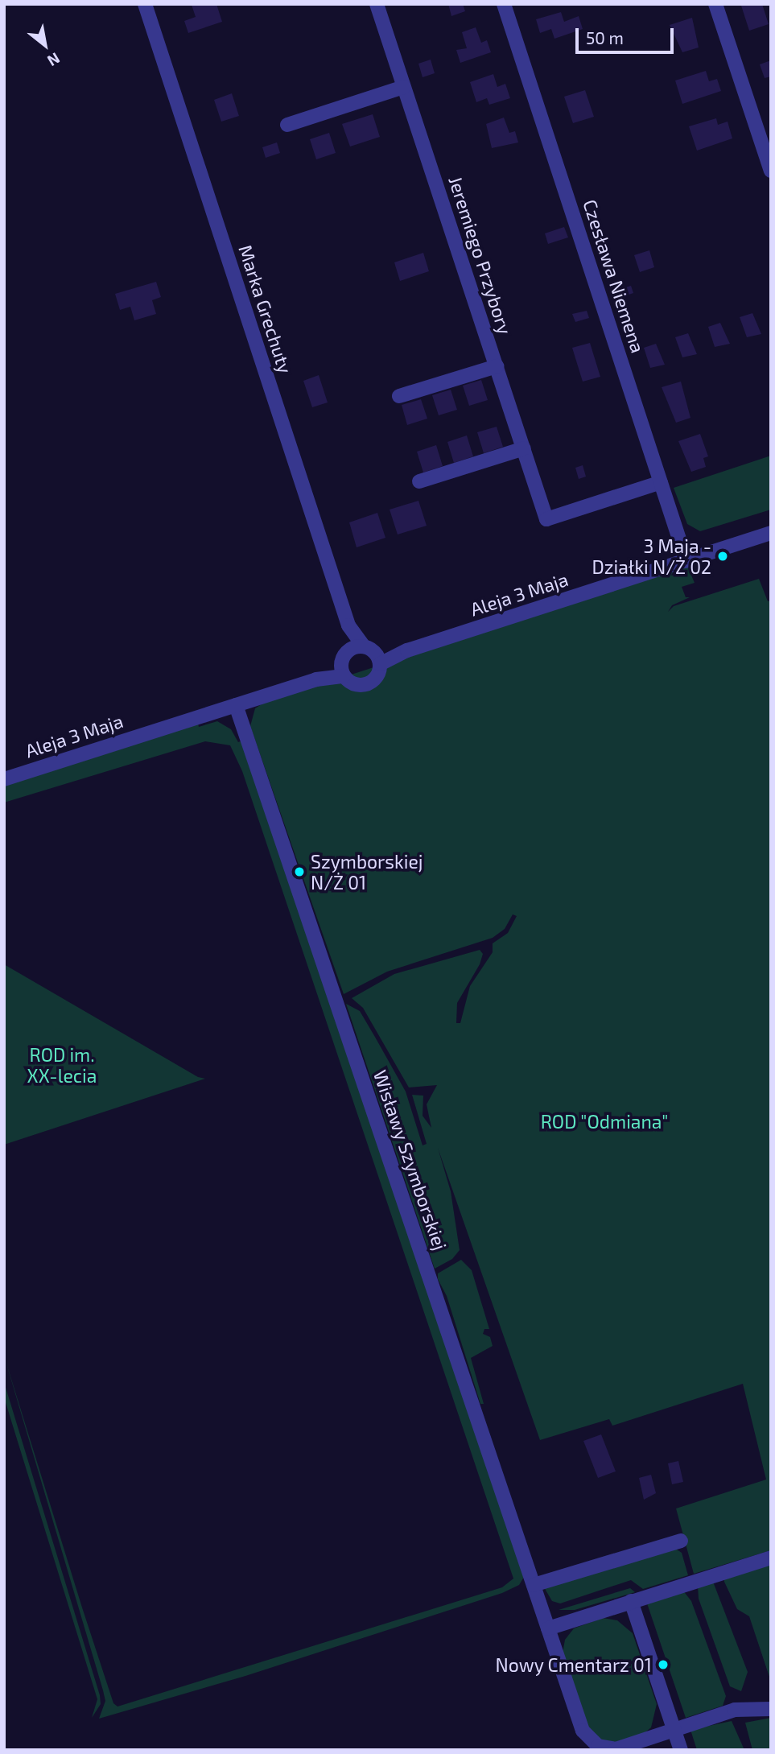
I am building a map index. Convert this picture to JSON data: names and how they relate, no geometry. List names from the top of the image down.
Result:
{
  "streets": {
    "street": [
      "Jeremiego Przybory",
      "Czesława Niemena",
      "Marka Grechuty",
      "Aleja 3 Maja",
      "Wisławy Szymborskiej"
    ]
  },
  "crossings": [
    ["Jeremiego Przybory", "Czesława Niemena"],
    ["Czesława Niemena", "Aleja 3 Maja"],
    ["Marka Grechuty", "Aleja 3 Maja"],
    ["Aleja 3 Maja", "Wisławy Szymborskiej"]
  ],
  "parks": ["ROD im. XX-lecia", "ROD \"Odmiana\""],
  "places": ["3 Maja - Działki N/Ż 02", "Szymborskiej N/Ż 01", "Nowy Cmentarz 01"],
  "scale_bar": "50 m",
  "north": "bottom right"
}
